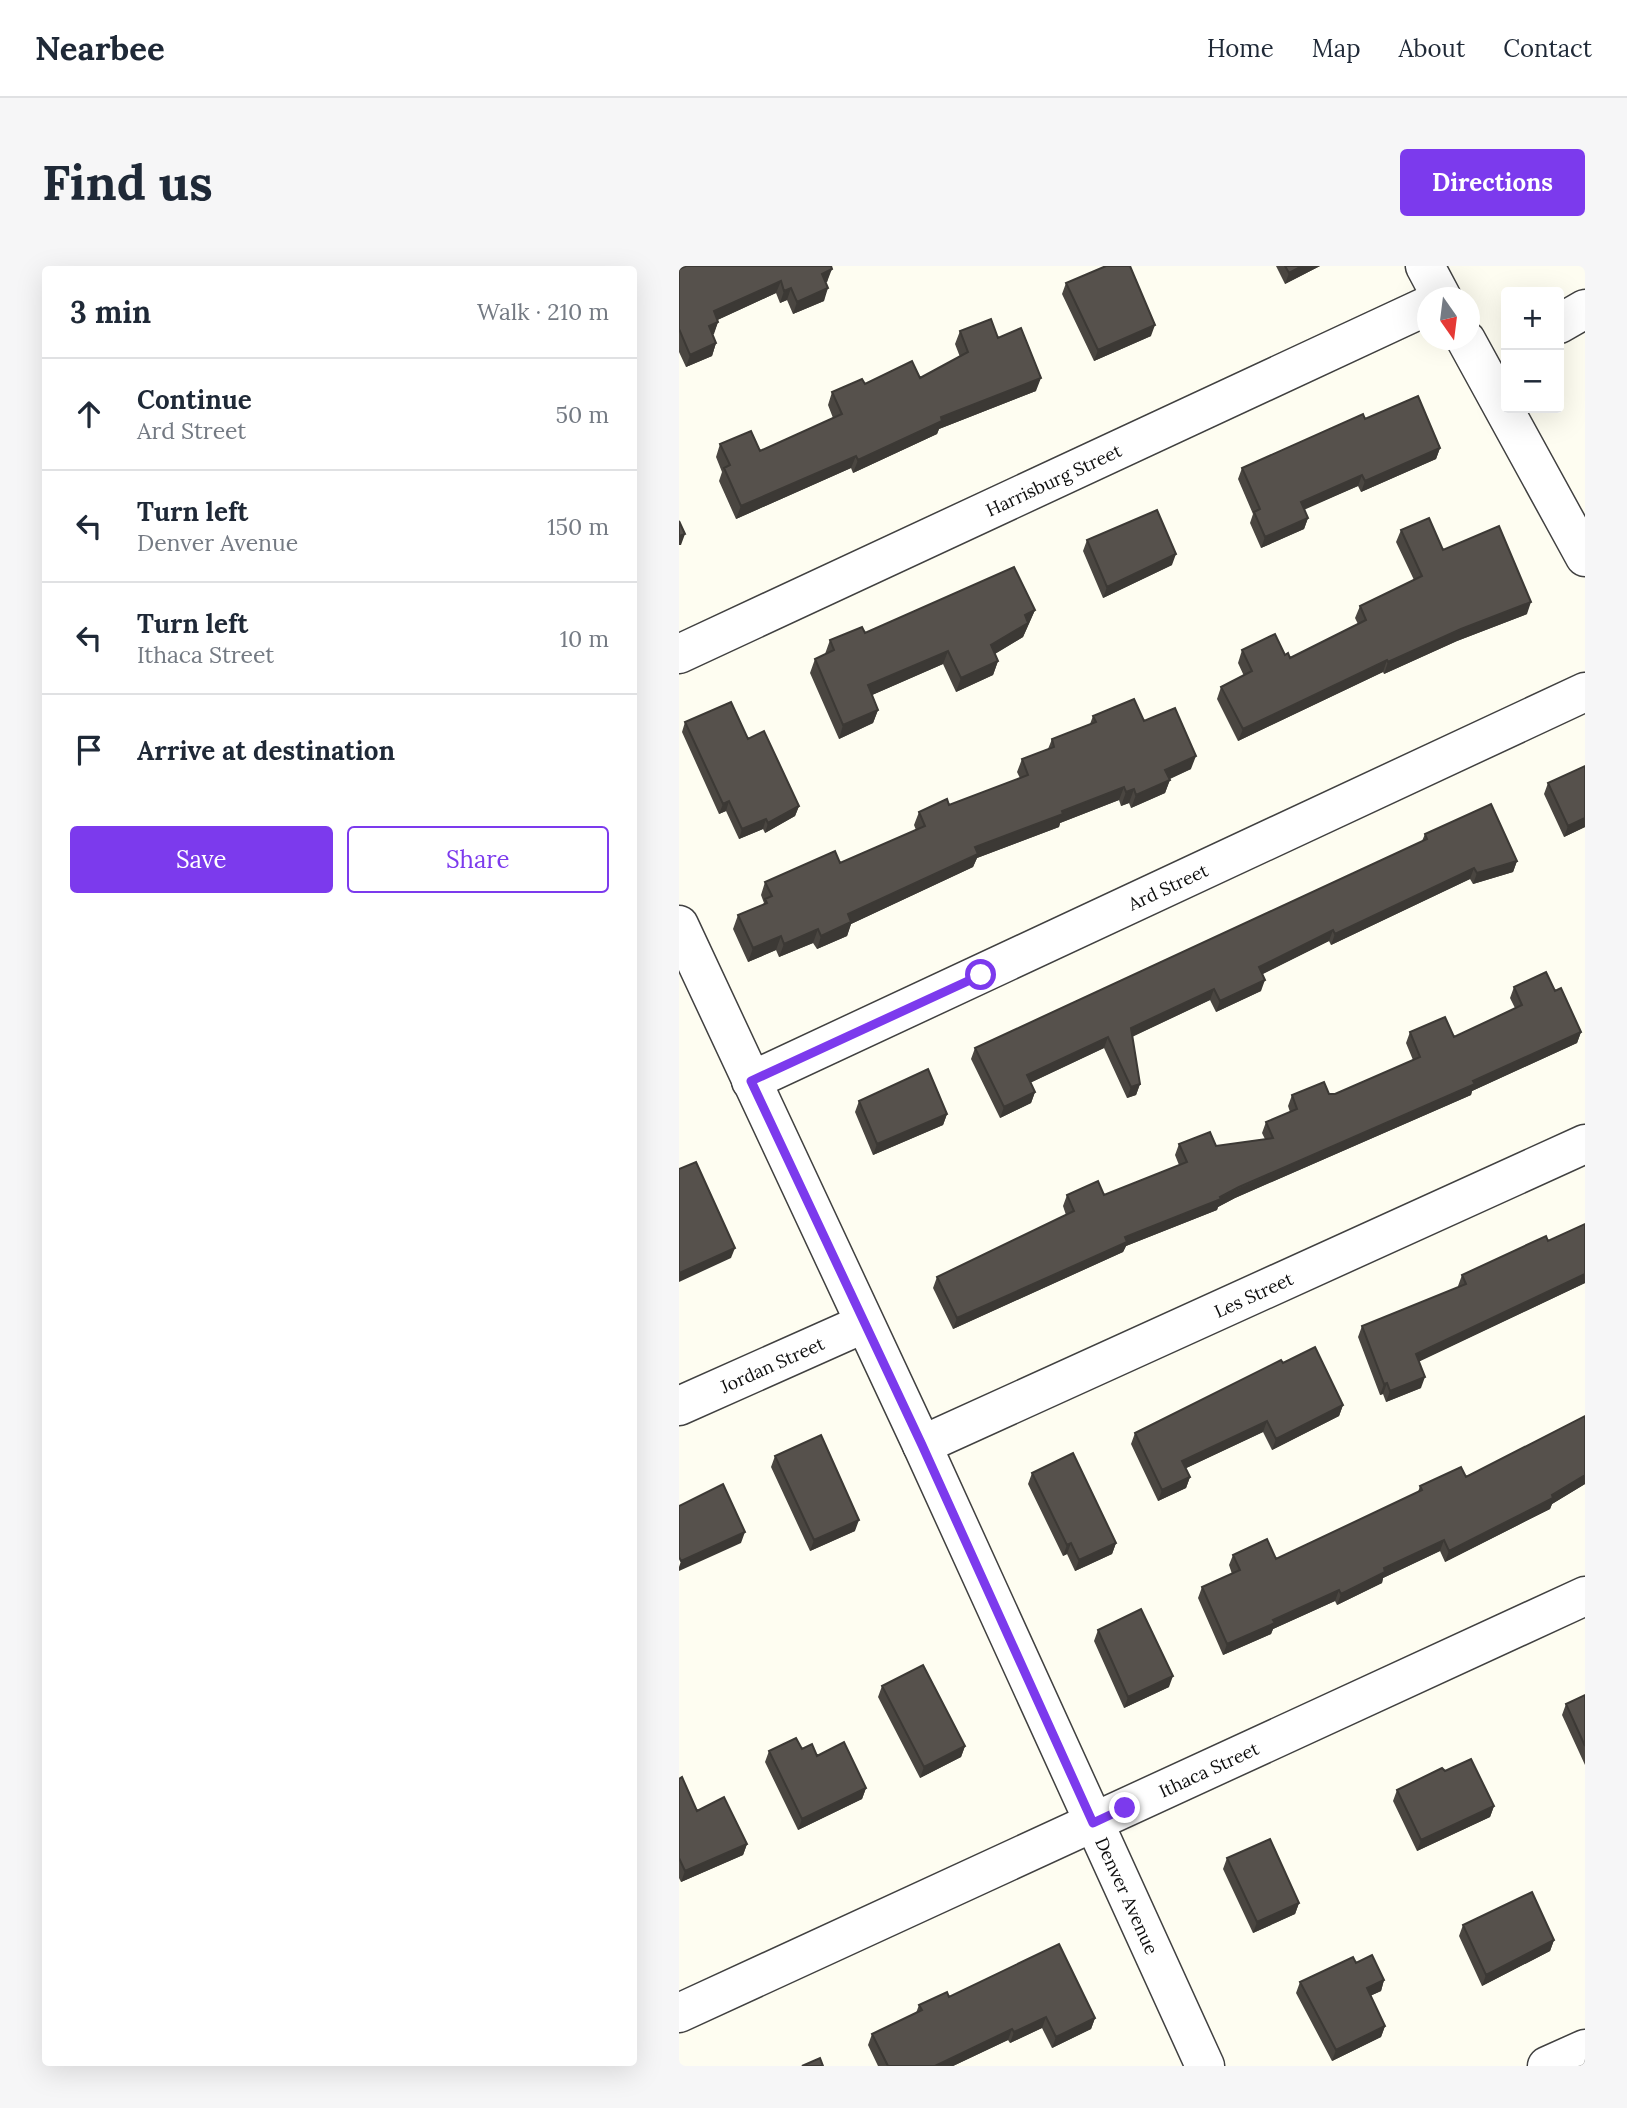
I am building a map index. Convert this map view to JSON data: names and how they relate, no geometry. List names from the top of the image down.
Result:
{
  "streets": {
    "street": [
      "Harrisburg Street",
      "Ard Street",
      "Les Street",
      "Jordan Street",
      "Ithaca Street",
      "Denver Avenue"
    ]
  },
  "crossings": [
    ["Ard Street", "Denver Avenue"],
    ["Les Street", "Denver Avenue"],
    ["Jordan Street", "Denver Avenue"],
    ["Ithaca Street", "Denver Avenue"]
  ],
  "north": "bottom",
  "page": {
    "header": "Nearbee",
    "nav": [
      "Home",
      "Map",
      "About",
      "Contact"
    ],
    "buttons": [
      "Directions",
      ["Save", "Share"]
    ],
    "title": "Find us",
    "heading": ["3 min", "Walk · 210 m"],
    "map_buttons": ["+", "−"],
    "list": [
      ["Continue", "Ard Street", "50 m"],
      ["Turn left", "Denver Avenue", "150 m"],
      ["Turn left", "Ithaca Street", "10 m"],
      "Arrive at destination"
    ]
  }
}
